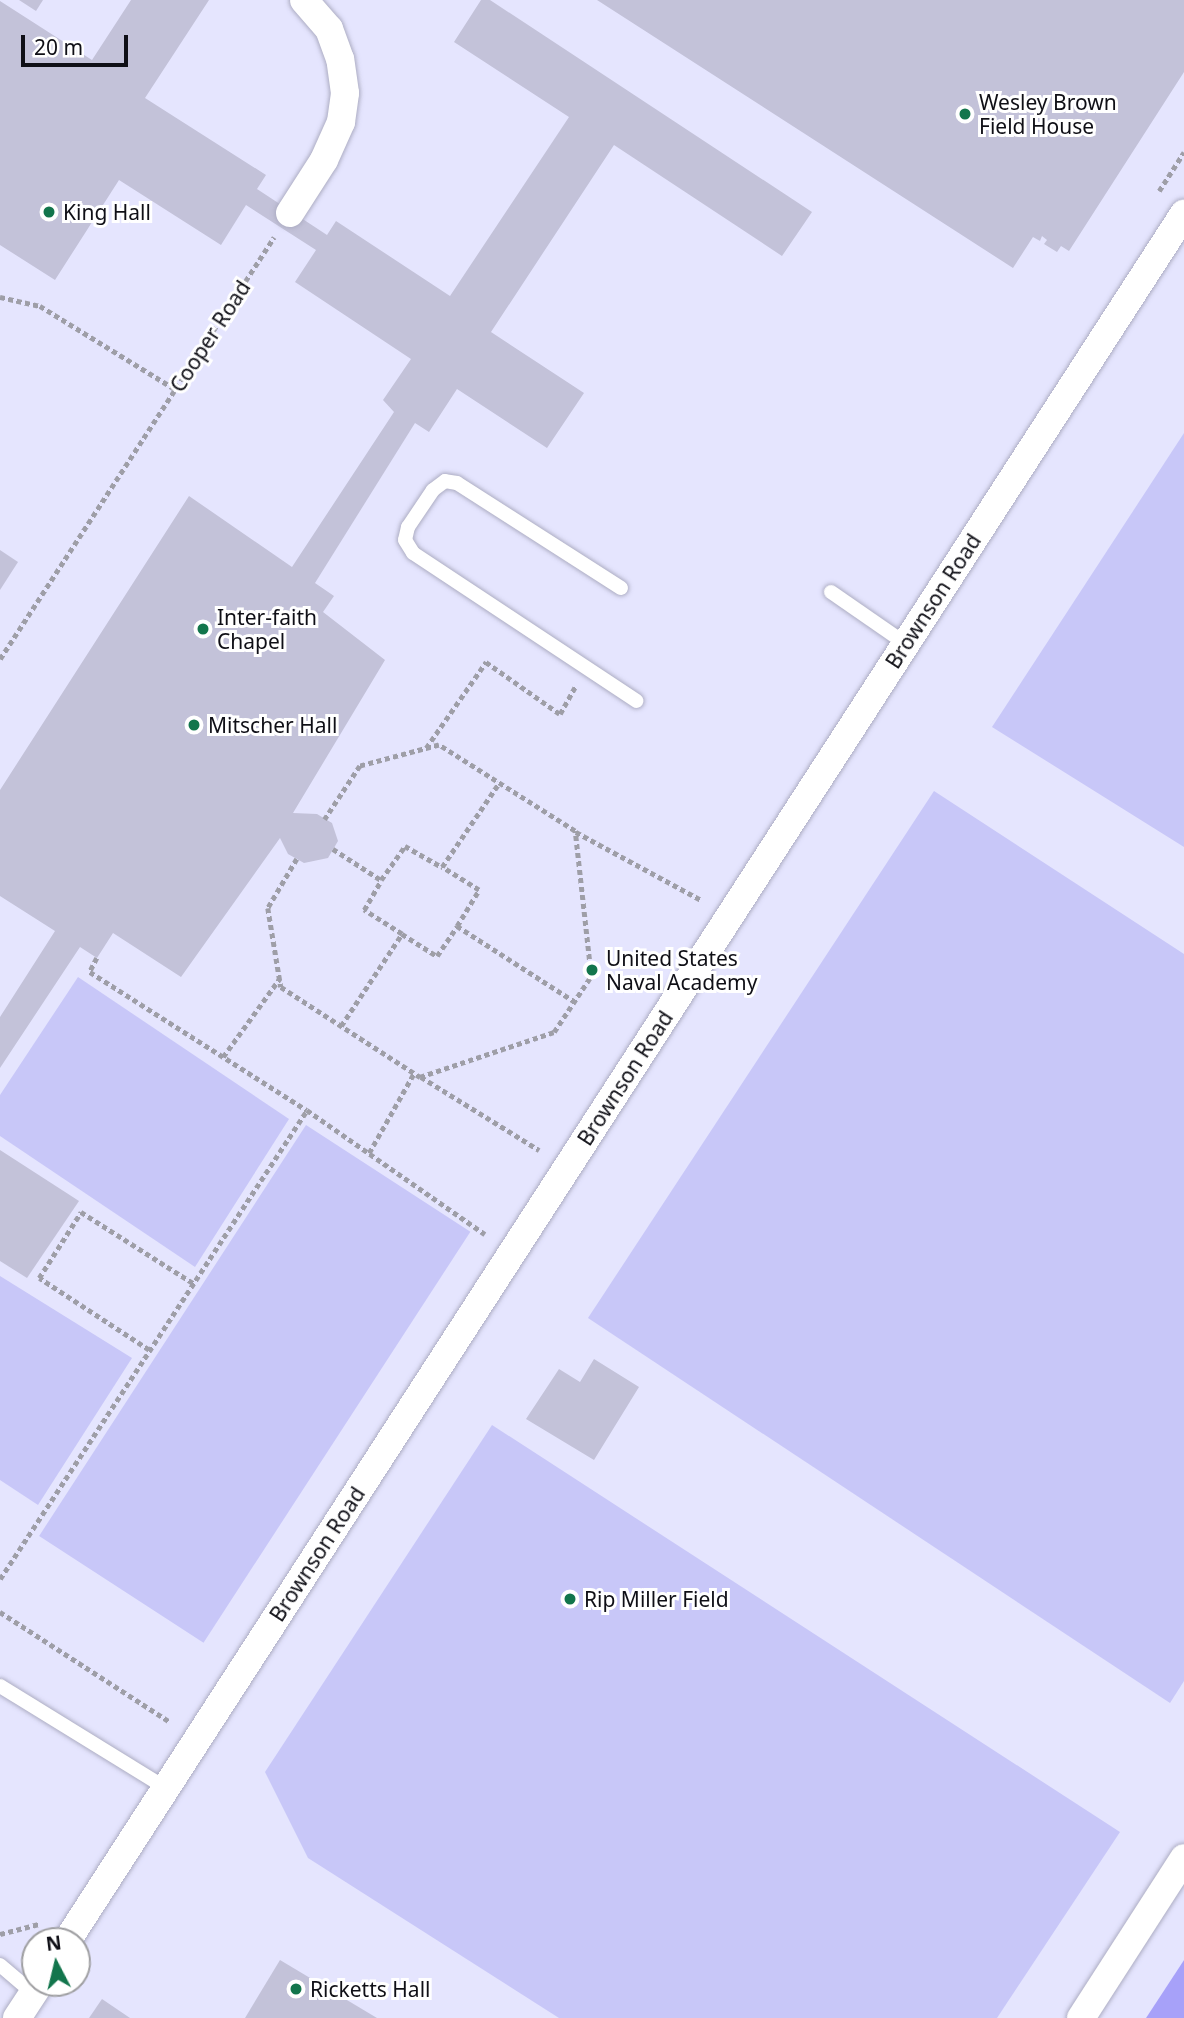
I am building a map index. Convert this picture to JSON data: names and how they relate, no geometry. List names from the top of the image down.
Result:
{
  "streets": {
    "street": ["Brownson Road"],
    "path": ["Cooper Road"]
  },
  "places": [
    "Wesley Brown Field House",
    "King Hall",
    "Inter-faith Chapel",
    "Mitscher Hall",
    "United States Naval Academy",
    "Rip Miller Field",
    "Ricketts Hall"
  ],
  "scale_bar": "20 m",
  "north": "top"
}
